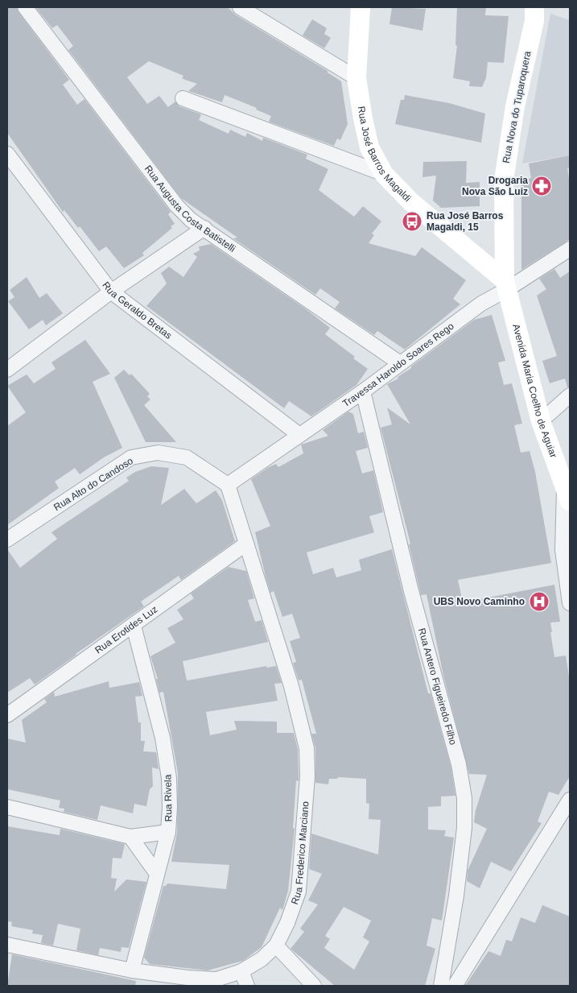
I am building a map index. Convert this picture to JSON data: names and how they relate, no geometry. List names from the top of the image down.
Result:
{
  "streets": {
    "main road": ["Rua Nova do Tuparoquera", "Rua José Barros Magaldi", "Avenida Maria Coelho de Aguiar"],
    "street": [
      "Rua Augusta Costa Batistelli",
      "Rua Geraldo Bretas",
      "Travessa Haroldo Soares Rego",
      "Rua Alto do Candoso",
      "Rua Erotides Luz",
      "Rua Antero Figueiredo Filho",
      "Rua Rivela",
      "Rua Frederico Marciano"
    ]
  },
  "crossings": [
    ["Rua Nova do Tuparoquera", "Rua José Barros Magaldi"],
    ["Rua Nova do Tuparoquera", "Travessa Haroldo Soares Rego"],
    ["Rua Nova do Tuparoquera", "Avenida Maria Coelho de Aguiar"],
    ["Rua José Barros Magaldi", "Travessa Haroldo Soares Rego"],
    ["Rua José Barros Magaldi", "Avenida Maria Coelho de Aguiar"],
    ["Rua Augusta Costa Batistelli", "Travessa Haroldo Soares Rego"],
    ["Rua Geraldo Bretas", "Travessa Haroldo Soares Rego"],
    ["Travessa Haroldo Soares Rego", "Avenida Maria Coelho de Aguiar"],
    ["Travessa Haroldo Soares Rego", "Rua Alto do Candoso"],
    ["Travessa Haroldo Soares Rego", "Rua Antero Figueiredo Filho"],
    ["Travessa Haroldo Soares Rego", "Rua Frederico Marciano"],
    ["Rua Alto do Candoso", "Rua Frederico Marciano"],
    ["Rua Erotides Luz", "Rua Rivela"],
    ["Rua Erotides Luz", "Rua Frederico Marciano"],
    ["Rua Rivela", "Rua Frederico Marciano"]
  ],
  "places": {
    "pharmacy": ["Drogaria Nova São Luiz"],
    "bus stop": ["Rua José Barros Magaldi, 15"],
    "hospital": ["UBS Novo Caminho"]
  }
}
